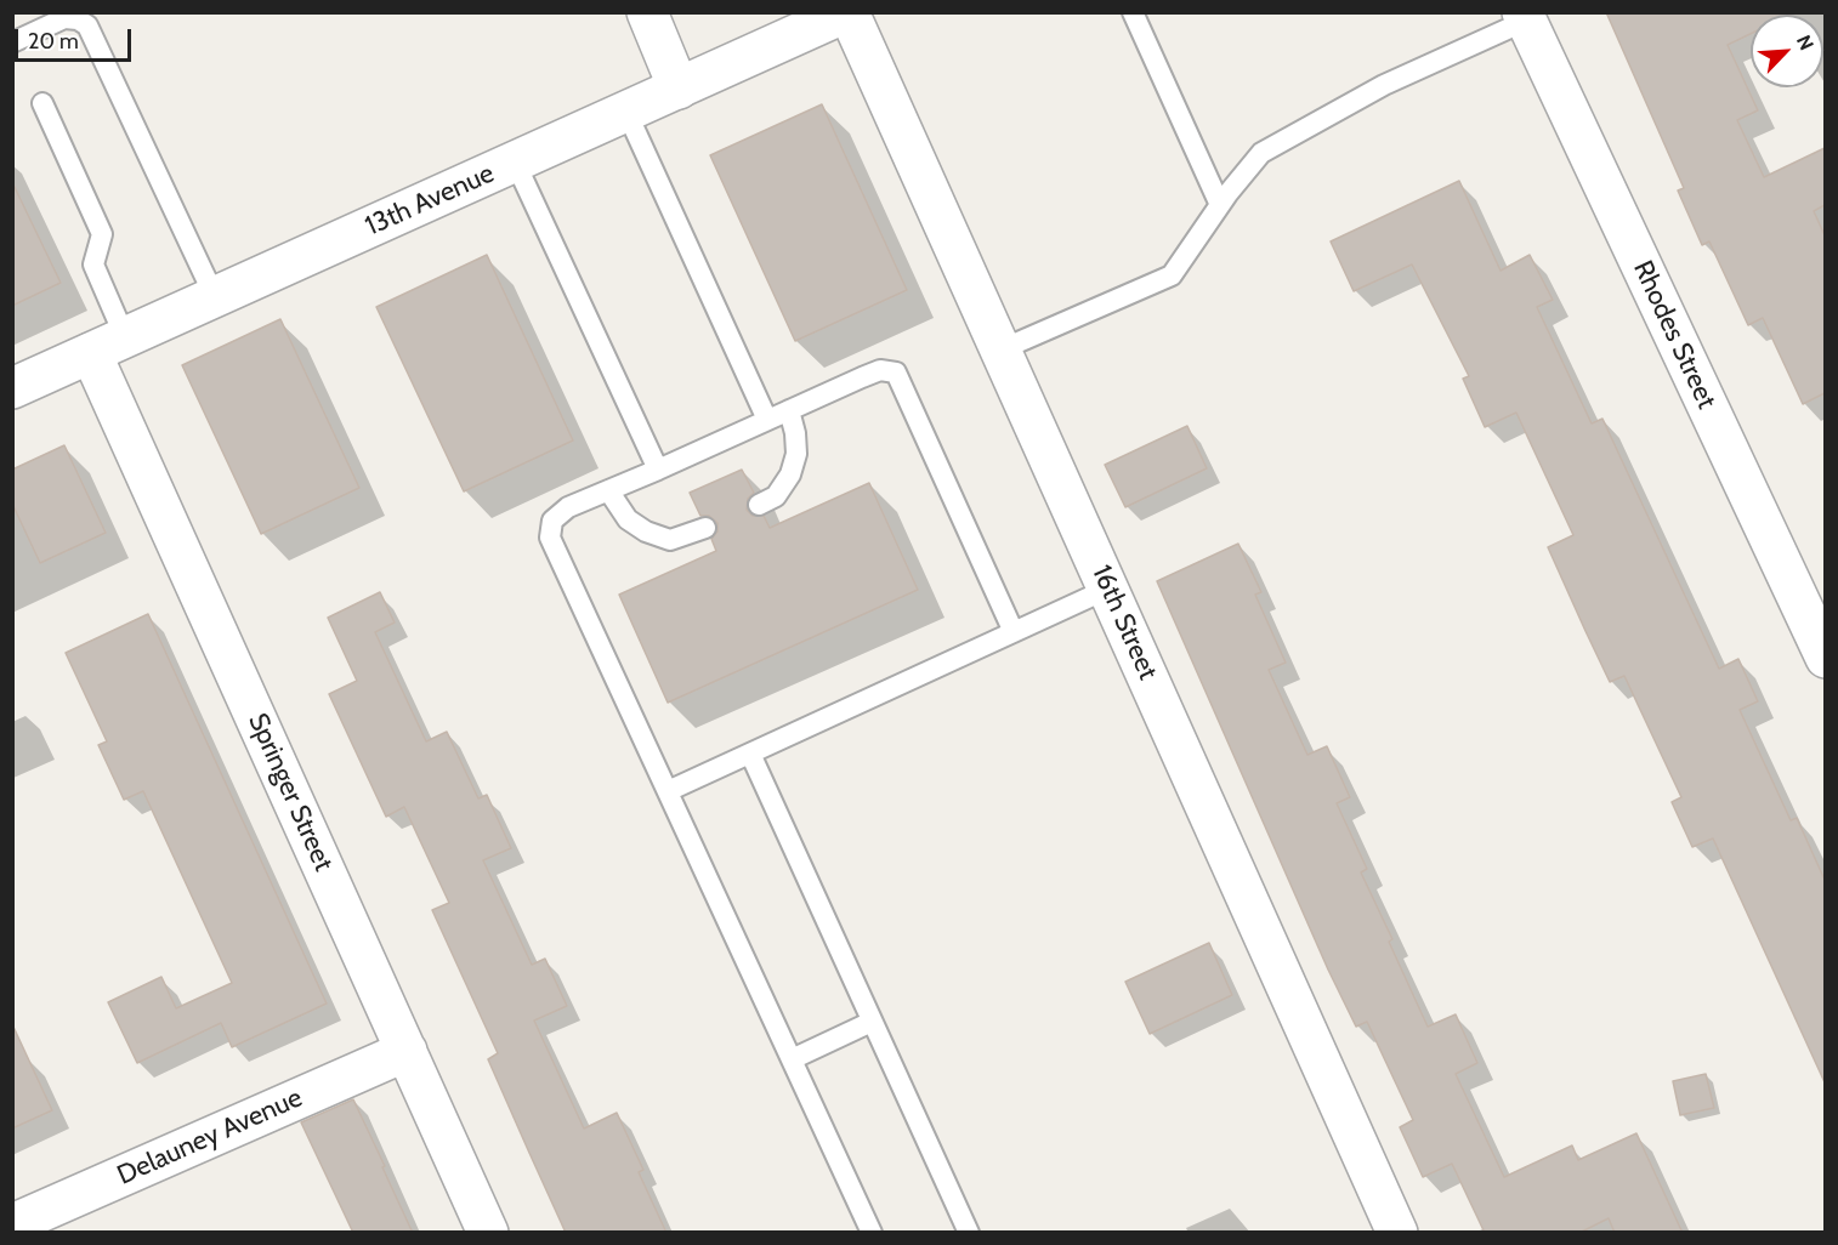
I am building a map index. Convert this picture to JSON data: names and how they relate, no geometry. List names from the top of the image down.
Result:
{
  "streets": {
    "street": [
      "13th Avenue",
      "Rhodes Street",
      "16th Street",
      "Springer Street",
      "Delauney Avenue"
    ]
  },
  "crossings": [
    ["13th Avenue", "16th Street"],
    ["13th Avenue", "Springer Street"],
    ["Springer Street", "Delauney Avenue"]
  ],
  "scale_bar": "20 m",
  "north": "top right"
}
